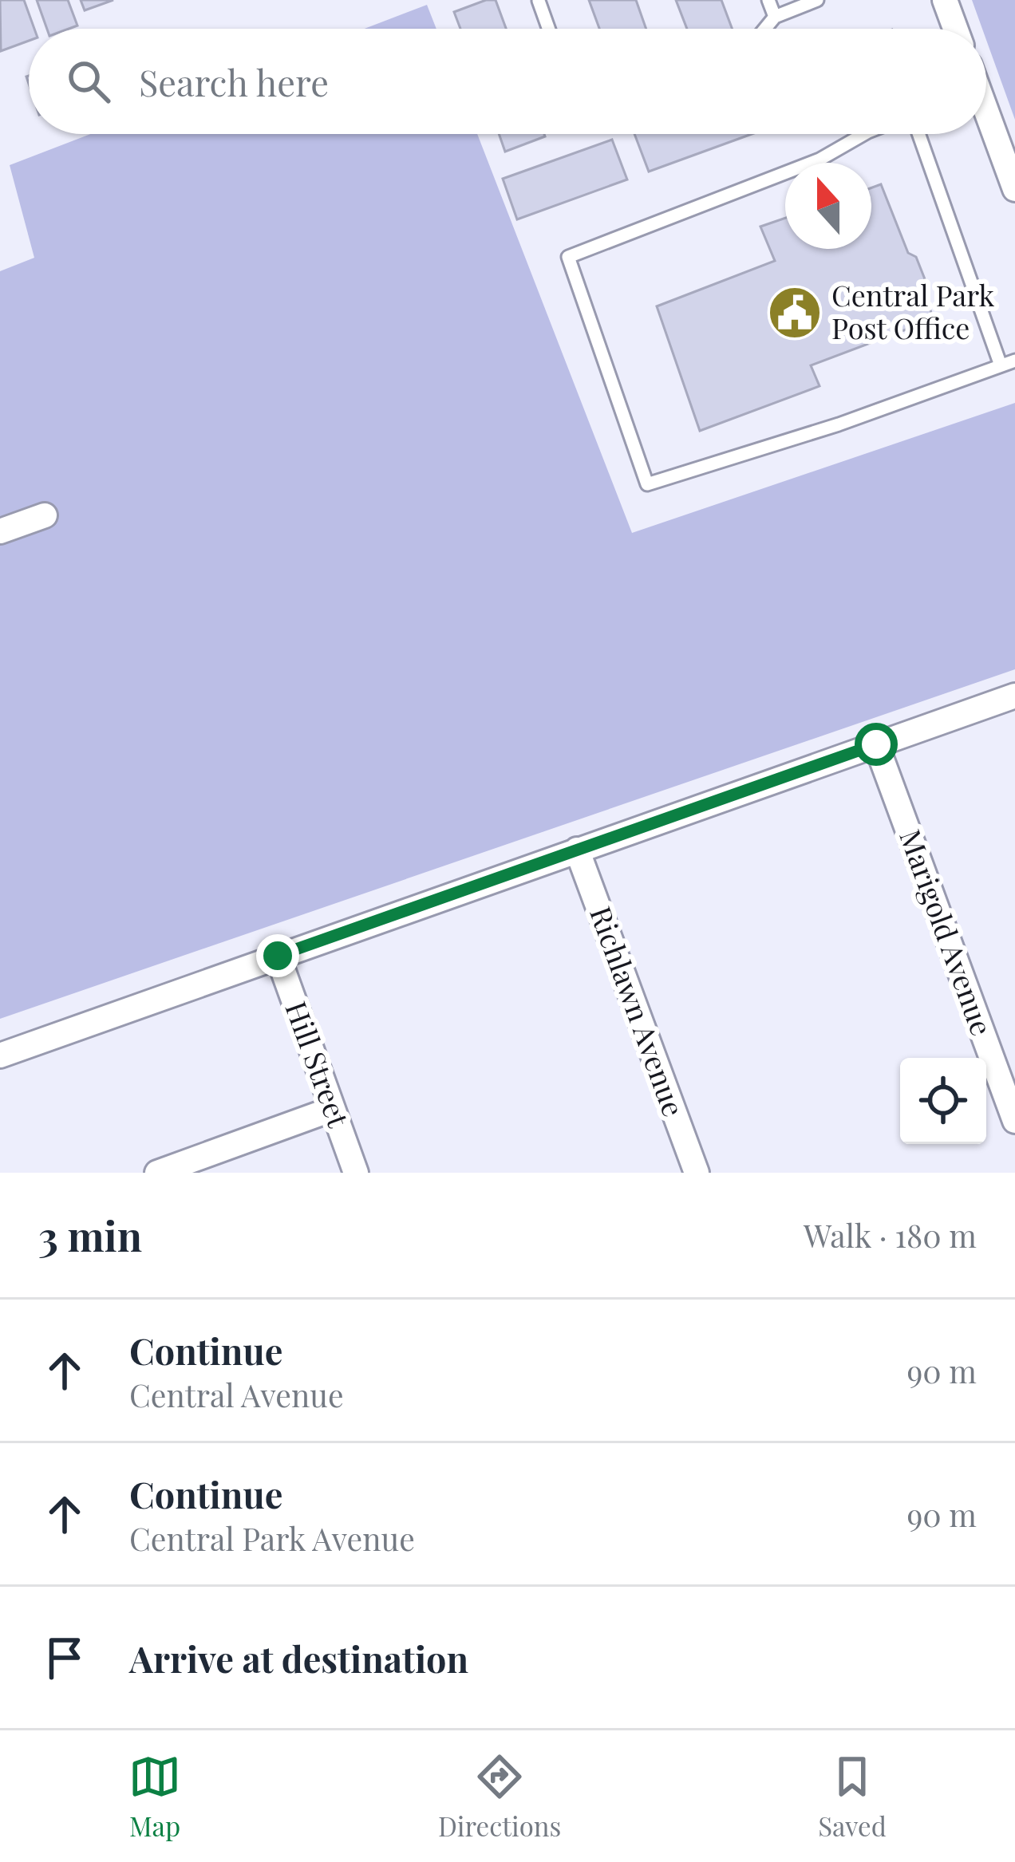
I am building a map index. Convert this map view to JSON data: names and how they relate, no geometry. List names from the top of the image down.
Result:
{
  "streets": {
    "street": ["Marigold Avenue", "Richlawn Avenue", "Hill Street"]
  },
  "places": {
    "public building": ["Central Park Post Office"]
  },
  "north": "top",
  "page": {
    "search": "Search here",
    "heading": ["3 min", "Walk · 180 m"],
    "list": [
      ["Continue", "Central Avenue", "90 m"],
      ["Continue", "Central Park Avenue", "90 m"],
      "Arrive at destination"
    ],
    "nav": ["Map", "Directions", "Saved"]
  }
}
